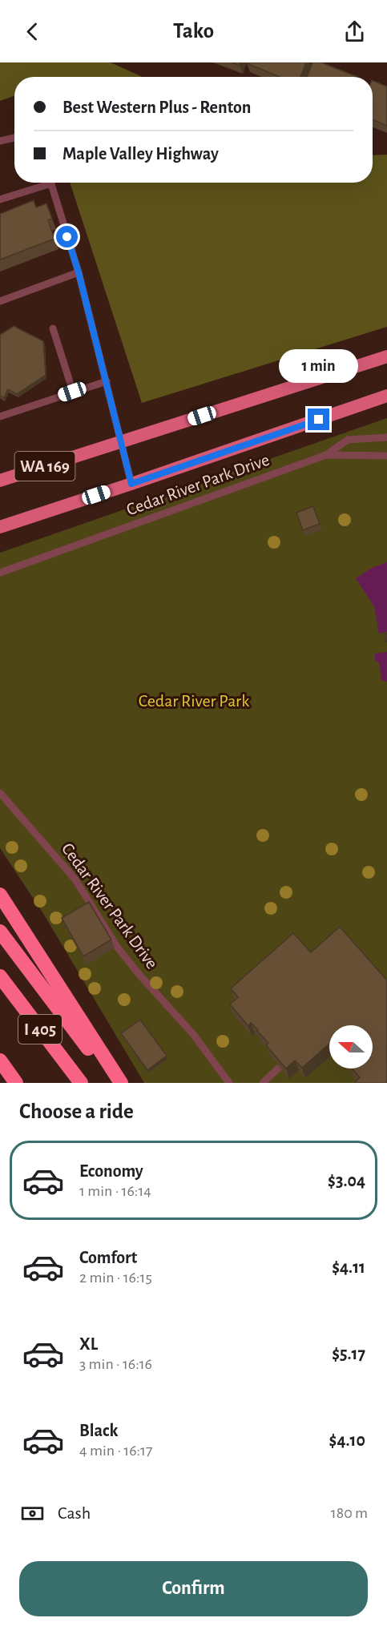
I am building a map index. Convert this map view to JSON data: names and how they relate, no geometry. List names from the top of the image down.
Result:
{
  "streets": {
    "highway": ["I 405"],
    "main road": ["WA 169"],
    "lane": ["Cedar River Park Drive"]
  },
  "parks": ["Cedar River Park"],
  "north": "left",
  "page": {
    "header": "Tako",
    "banner": ["Best Western Plus - Renton", "Maple Valley Highway"],
    "bubble": "1 min",
    "heading": "Choose a ride",
    "list": [
      {
        "name": "Economy",
        "note": "1 min · 16:14",
        "value": "$3.04"
      },
      {
        "name": "Comfort",
        "note": "2 min · 16:15",
        "value": "$4.11"
      },
      {
        "name": "XL",
        "note": "3 min · 16:16",
        "value": "$5.17"
      },
      {
        "name": "Black",
        "note": "4 min · 16:17",
        "value": "$4.10"
      }
    ],
    "pay": ["Cash", "180 m"],
    "buttons": "Confirm"
  }
}
